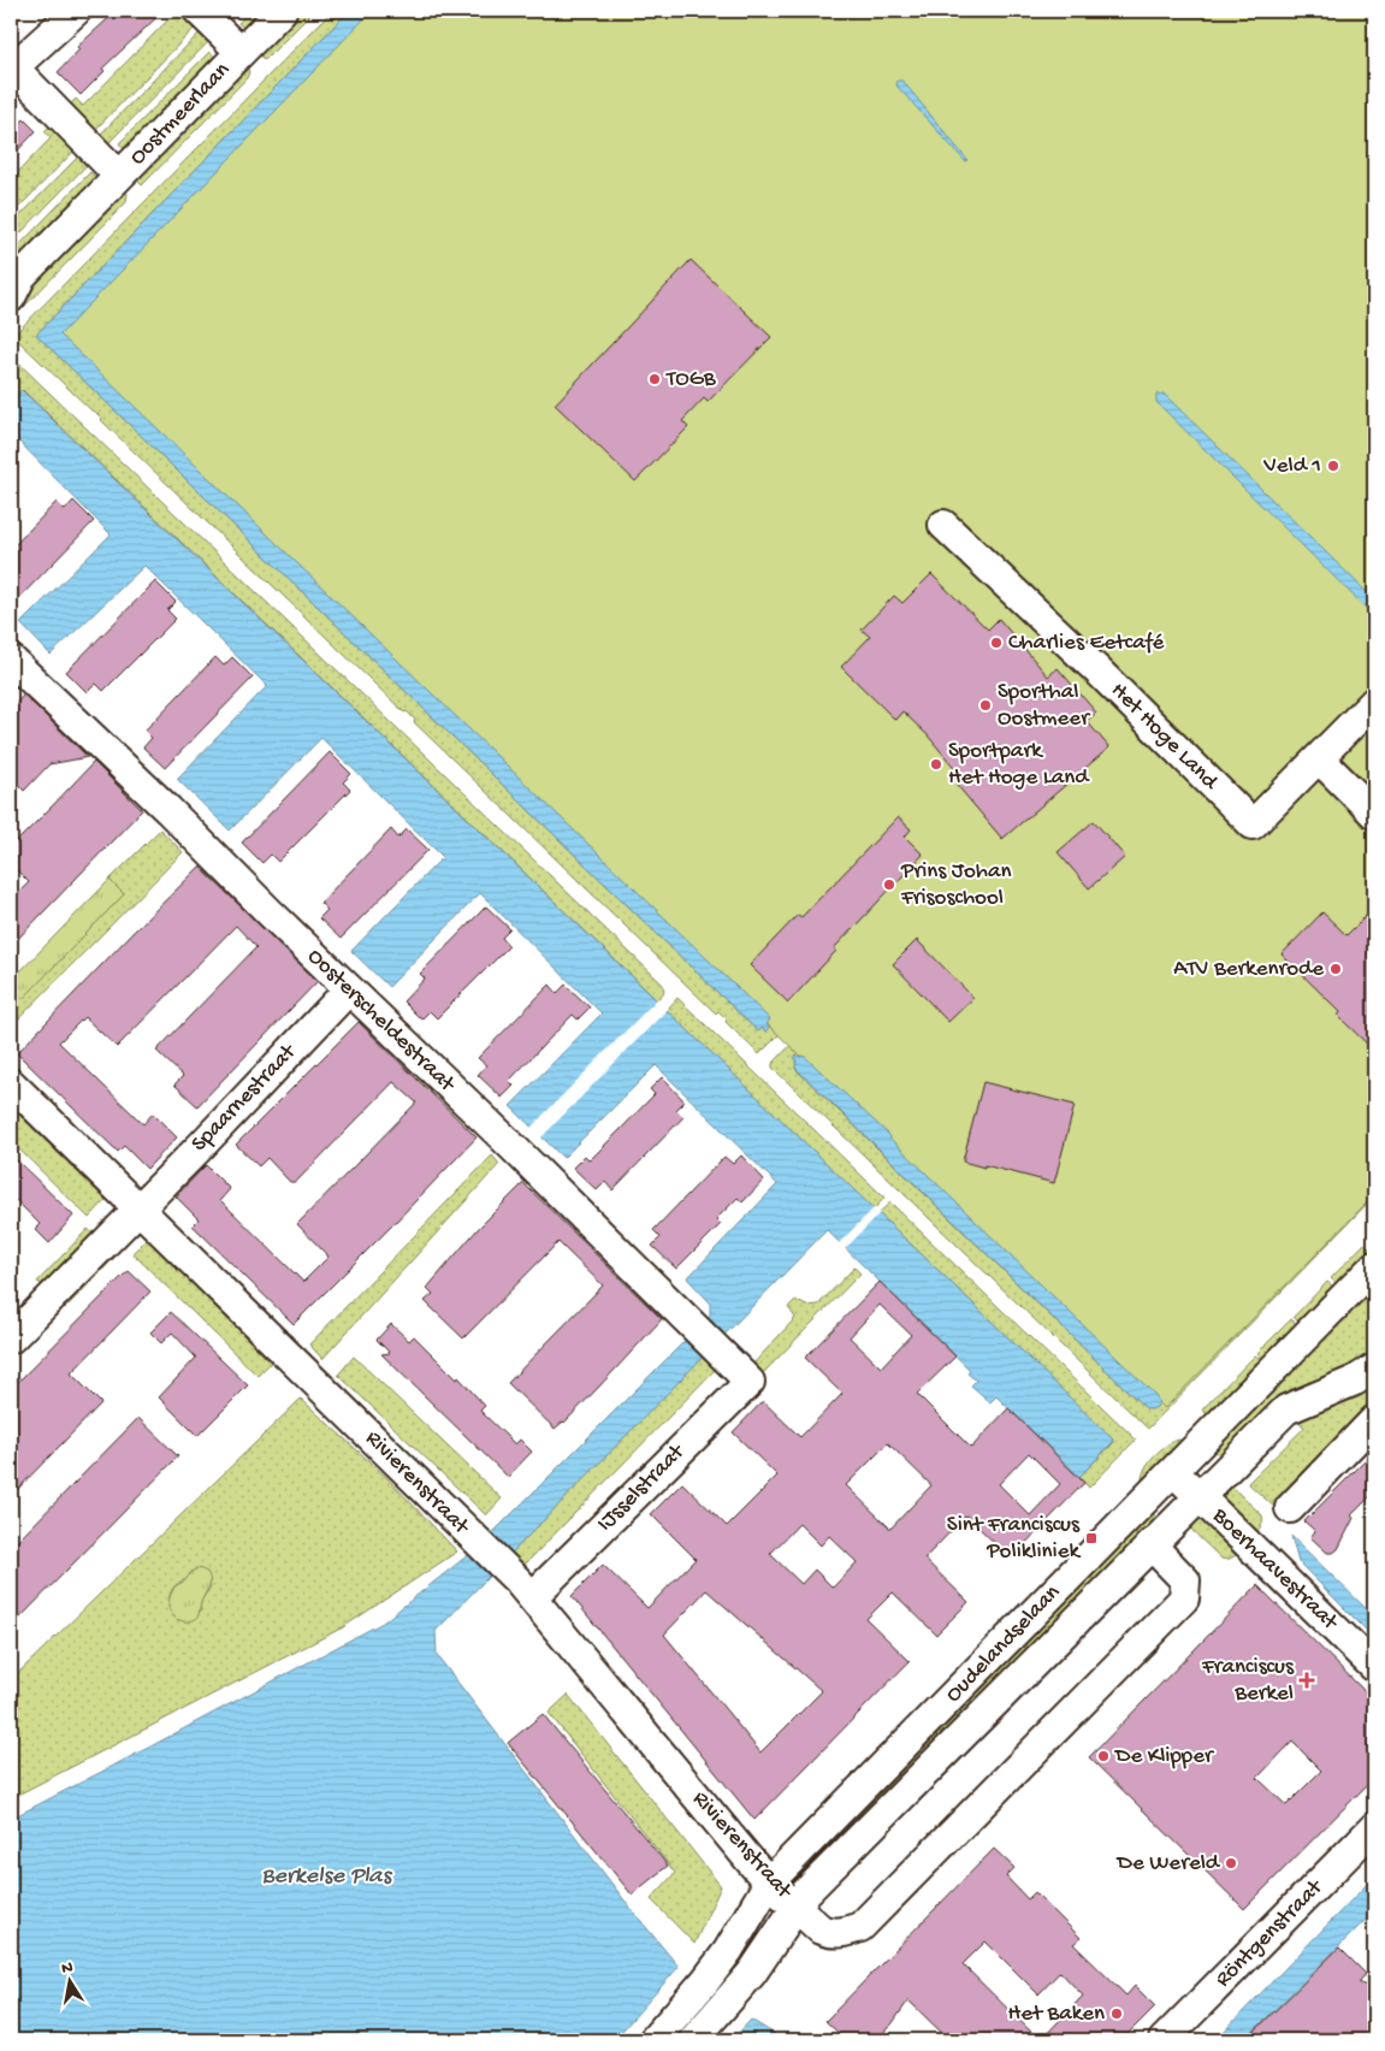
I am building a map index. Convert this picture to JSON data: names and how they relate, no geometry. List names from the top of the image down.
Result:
{
  "streets": {
    "street": [
      "Oostmeerlaan",
      "Het Hoge Land",
      "Oosterscheldestraat",
      "Spaarnestraat",
      "Rivierenstraat",
      "IJsselstraat",
      "Boerhaavestraat",
      "Oudelandselaan",
      "Röntgenstraat"
    ]
  },
  "crossings": [
    ["Oosterscheldestraat", "Spaarnestraat"],
    ["Oosterscheldestraat", "IJsselstraat"],
    ["Spaarnestraat", "Rivierenstraat"],
    ["Rivierenstraat", "IJsselstraat"],
    ["Rivierenstraat", "Oudelandselaan"],
    ["Boerhaavestraat", "Oudelandselaan"]
  ],
  "water": ["Berkelse Plas"],
  "places": {
    "other": [
      "TOGB",
      "Veld 1",
      "Charlies Eetcafé",
      "Sporthal Oostmeer",
      "Sportpark Het Hoge Land",
      "Prins Johan Frisoschool",
      "ATV Berkenrode",
      "De Klipper",
      "De Wereld",
      "Het Baken"
    ],
    "transit": ["Sint Franciscus Polikliniek"],
    "health": ["Franciscus Berkel"]
  },
  "north": "top"
}
